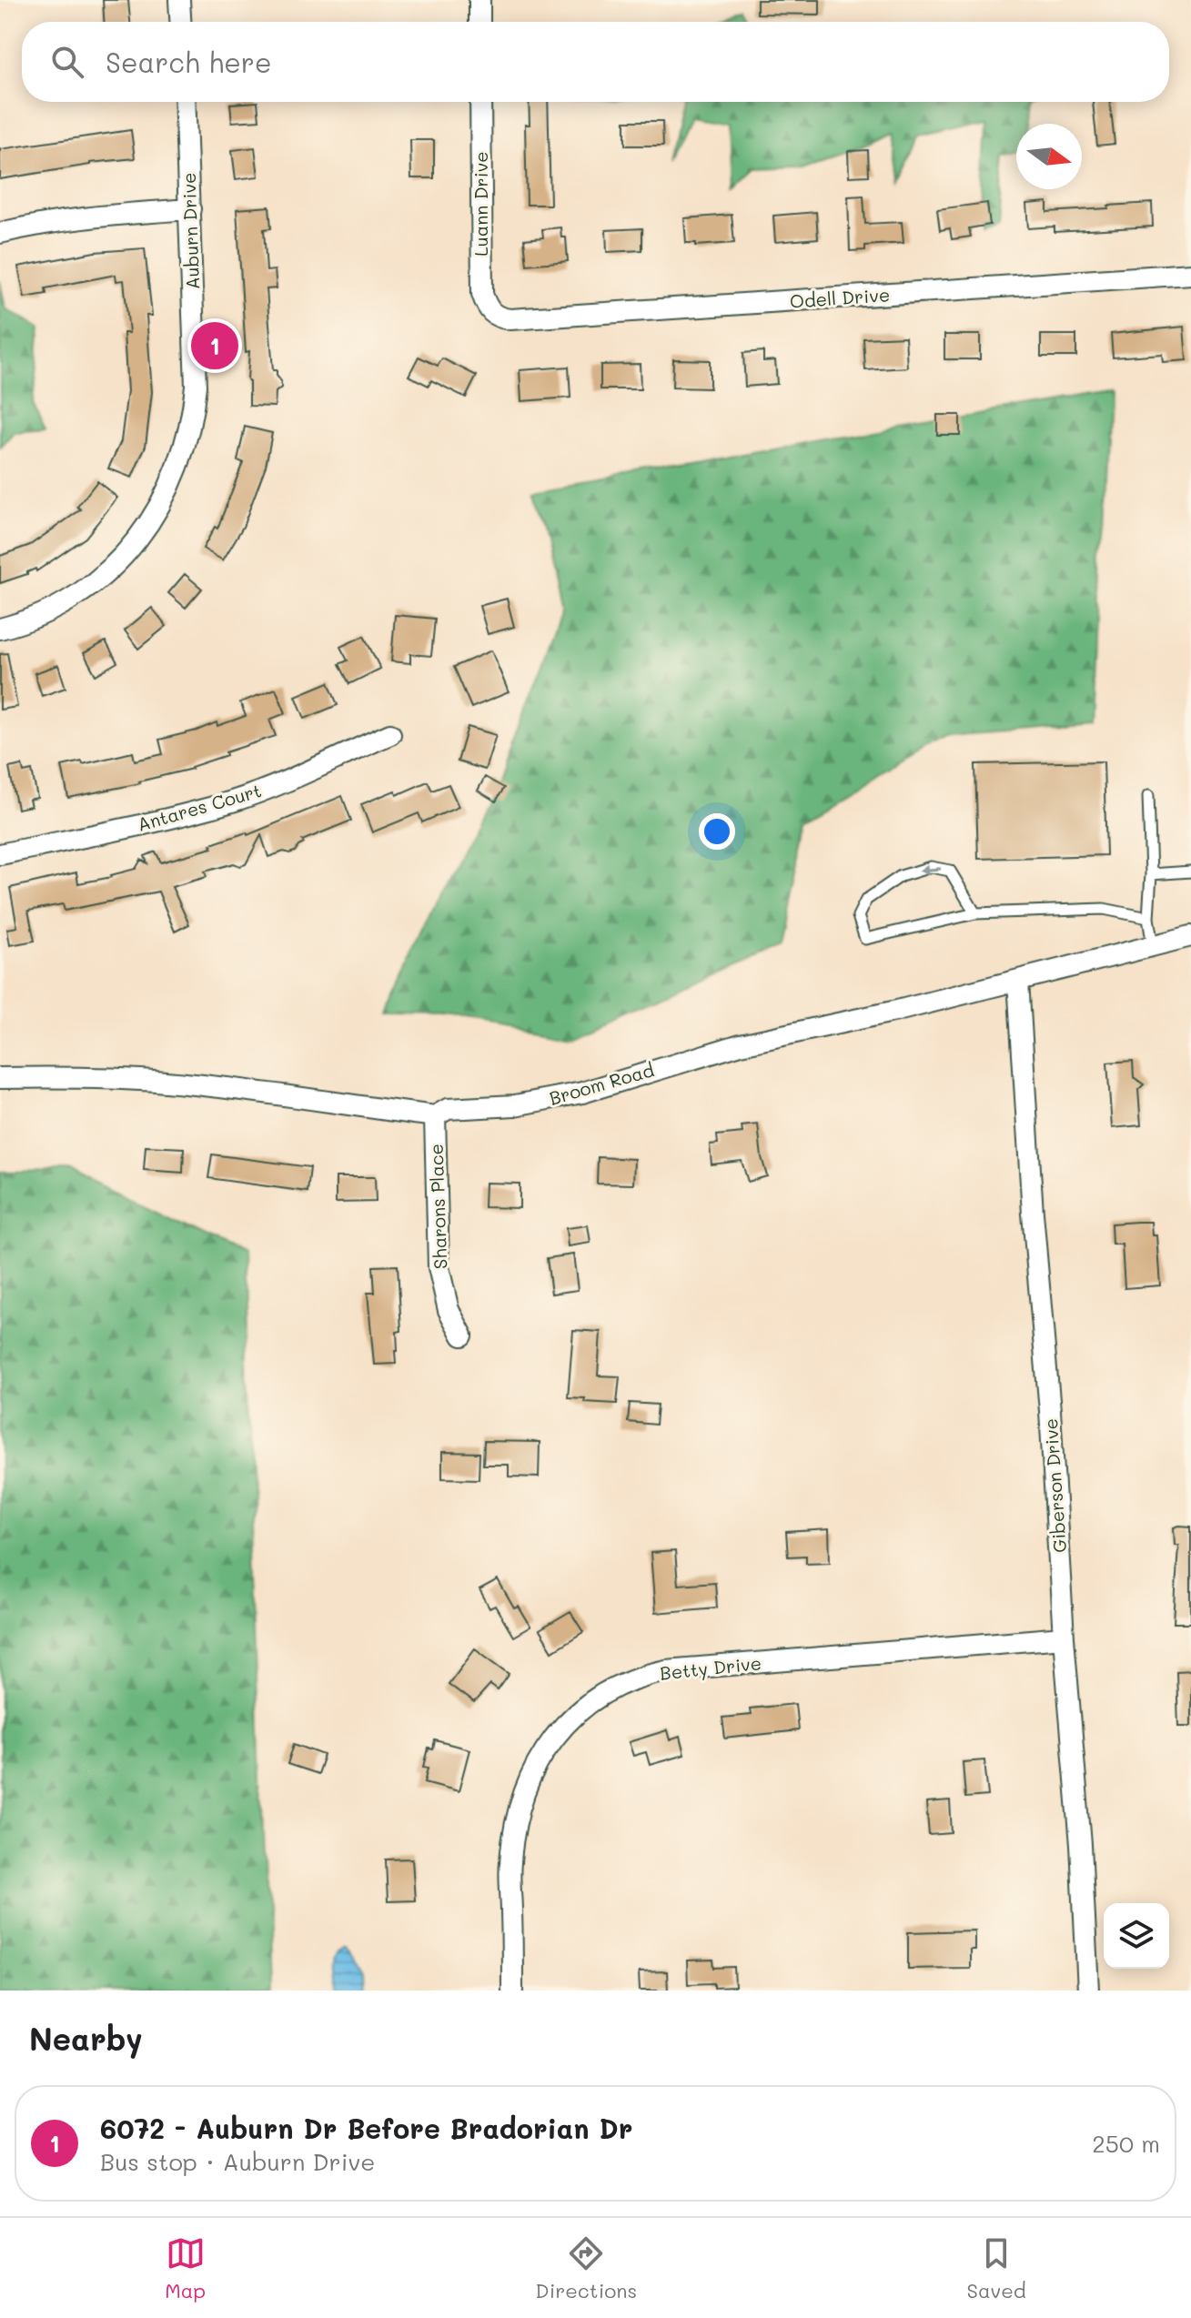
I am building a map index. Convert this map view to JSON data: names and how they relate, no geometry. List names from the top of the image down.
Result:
{
  "streets": {
    "street": [
      "Luann Drive",
      "Auburn Drive",
      "Odell Drive",
      "Antares Court",
      "Broom Road",
      "Sharons Place",
      "Giberson Drive",
      "Betty Drive"
    ]
  },
  "crossings": [
    ["Luann Drive", "Odell Drive"],
    ["Broom Road", "Sharons Place"],
    ["Broom Road", "Giberson Drive"],
    ["Giberson Drive", "Betty Drive"]
  ],
  "north": "right",
  "page": {
    "search": "Search here",
    "pins": "1",
    "heading": "Nearby",
    "list": [
      {
        "mark": "1",
        "name": "6072 - Auburn Dr Before Bradorian Dr",
        "note": "Bus stop · Auburn Drive",
        "value": "250 m"
      }
    ],
    "nav": ["Map", "Directions", "Saved"]
  }
}
